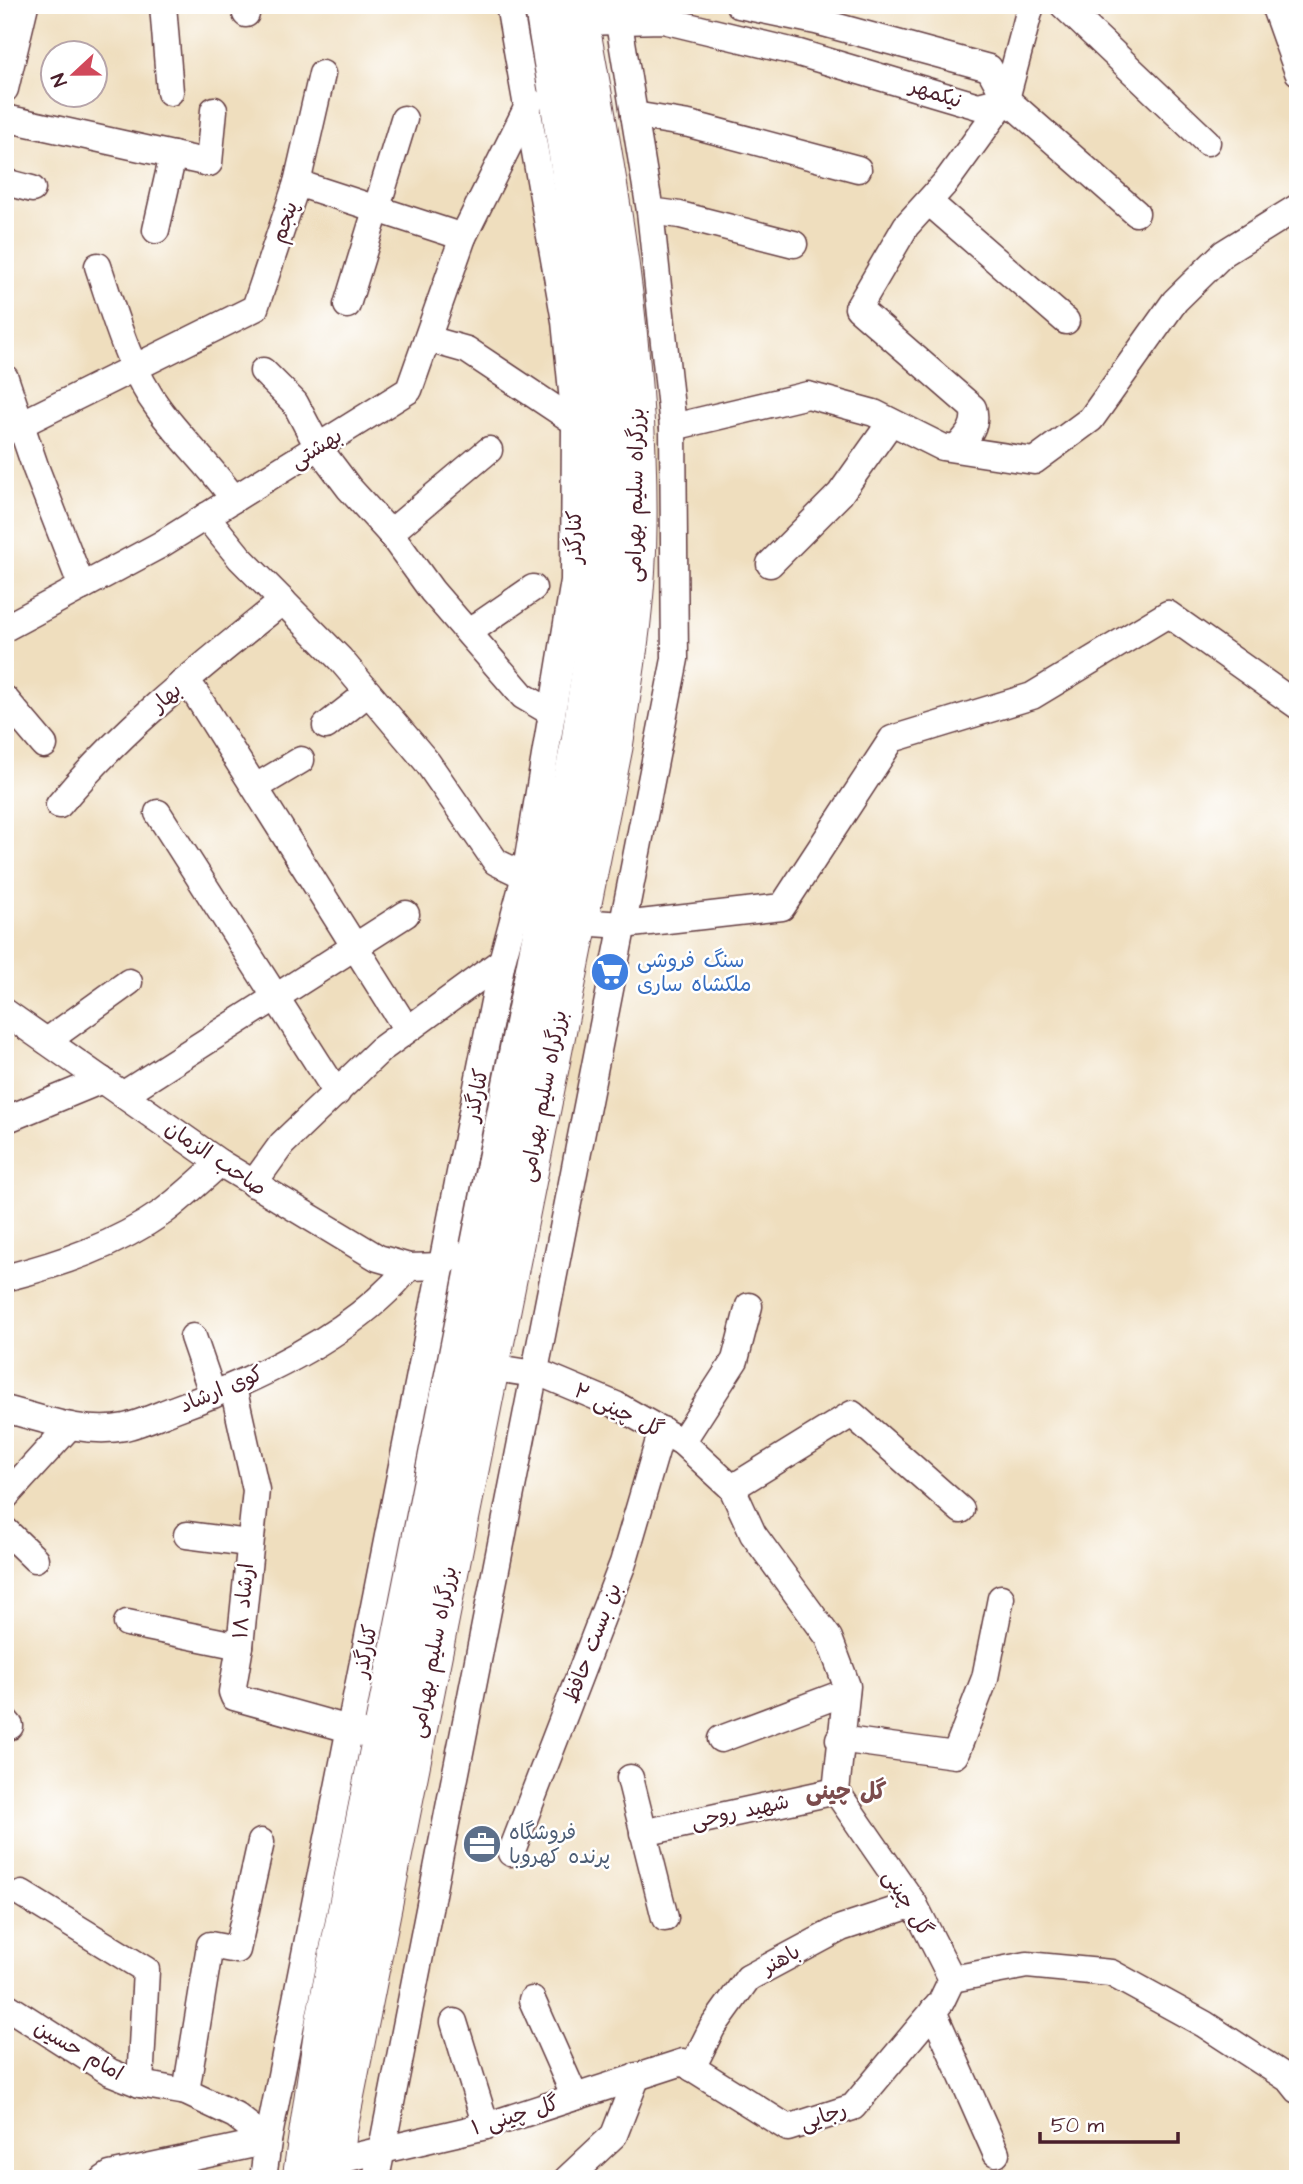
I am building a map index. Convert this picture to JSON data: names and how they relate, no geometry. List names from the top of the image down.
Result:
{
  "streets": {
    "highway": ["بزرگراه سلیم بهرامی"],
    "street": [
      "نیکمهر",
      "پنجم",
      "بهشتی",
      "کنارگذر",
      "بهار",
      "صاحب الزمان",
      "کوی ارشاد",
      "گل چینی ۲",
      "ارشاد ۱۸",
      "بن بست حافظ",
      "شهید روحی",
      "گل چینی",
      "باهنر",
      "امام حسین",
      "گل چینی ۱",
      "رجایی"
    ]
  },
  "crossings": [
    ["نیکمهر", "بزرگراه سلیم بهرامی"],
    ["پنجم", "بهشتی"],
    ["بزرگراه سلیم بهرامی", "کنارگذر"],
    ["بزرگراه سلیم بهرامی", "گل چینی ۲"],
    ["بزرگراه سلیم بهرامی", "ارشاد ۱۸"],
    ["بزرگراه سلیم بهرامی", "گل چینی ۱"],
    ["کنارگذر", "صاحب الزمان"],
    ["کنارگذر", "ارشاد ۱۸"],
    ["صاحب الزمان", "کوی ارشاد"],
    ["کوی ارشاد", "ارشاد ۱۸"],
    ["گل چینی ۲", "بن بست حافظ"],
    ["شهید روحی", "گل چینی"],
    ["گل چینی", "باهنر"],
    ["گل چینی", "رجایی"],
    ["باهنر", "گل چینی ۱"],
    ["باهنر", "رجایی"],
    ["گل چینی ۱", "رجایی"]
  ],
  "districts": ["گل چینی"],
  "places": {
    "supermarket": ["سنگ فروشی ملکشاه ساری"],
    "office": ["فروشگاه پرنده کهروبا"]
  },
  "scale_bar": "50 m",
  "north": "left"
}
